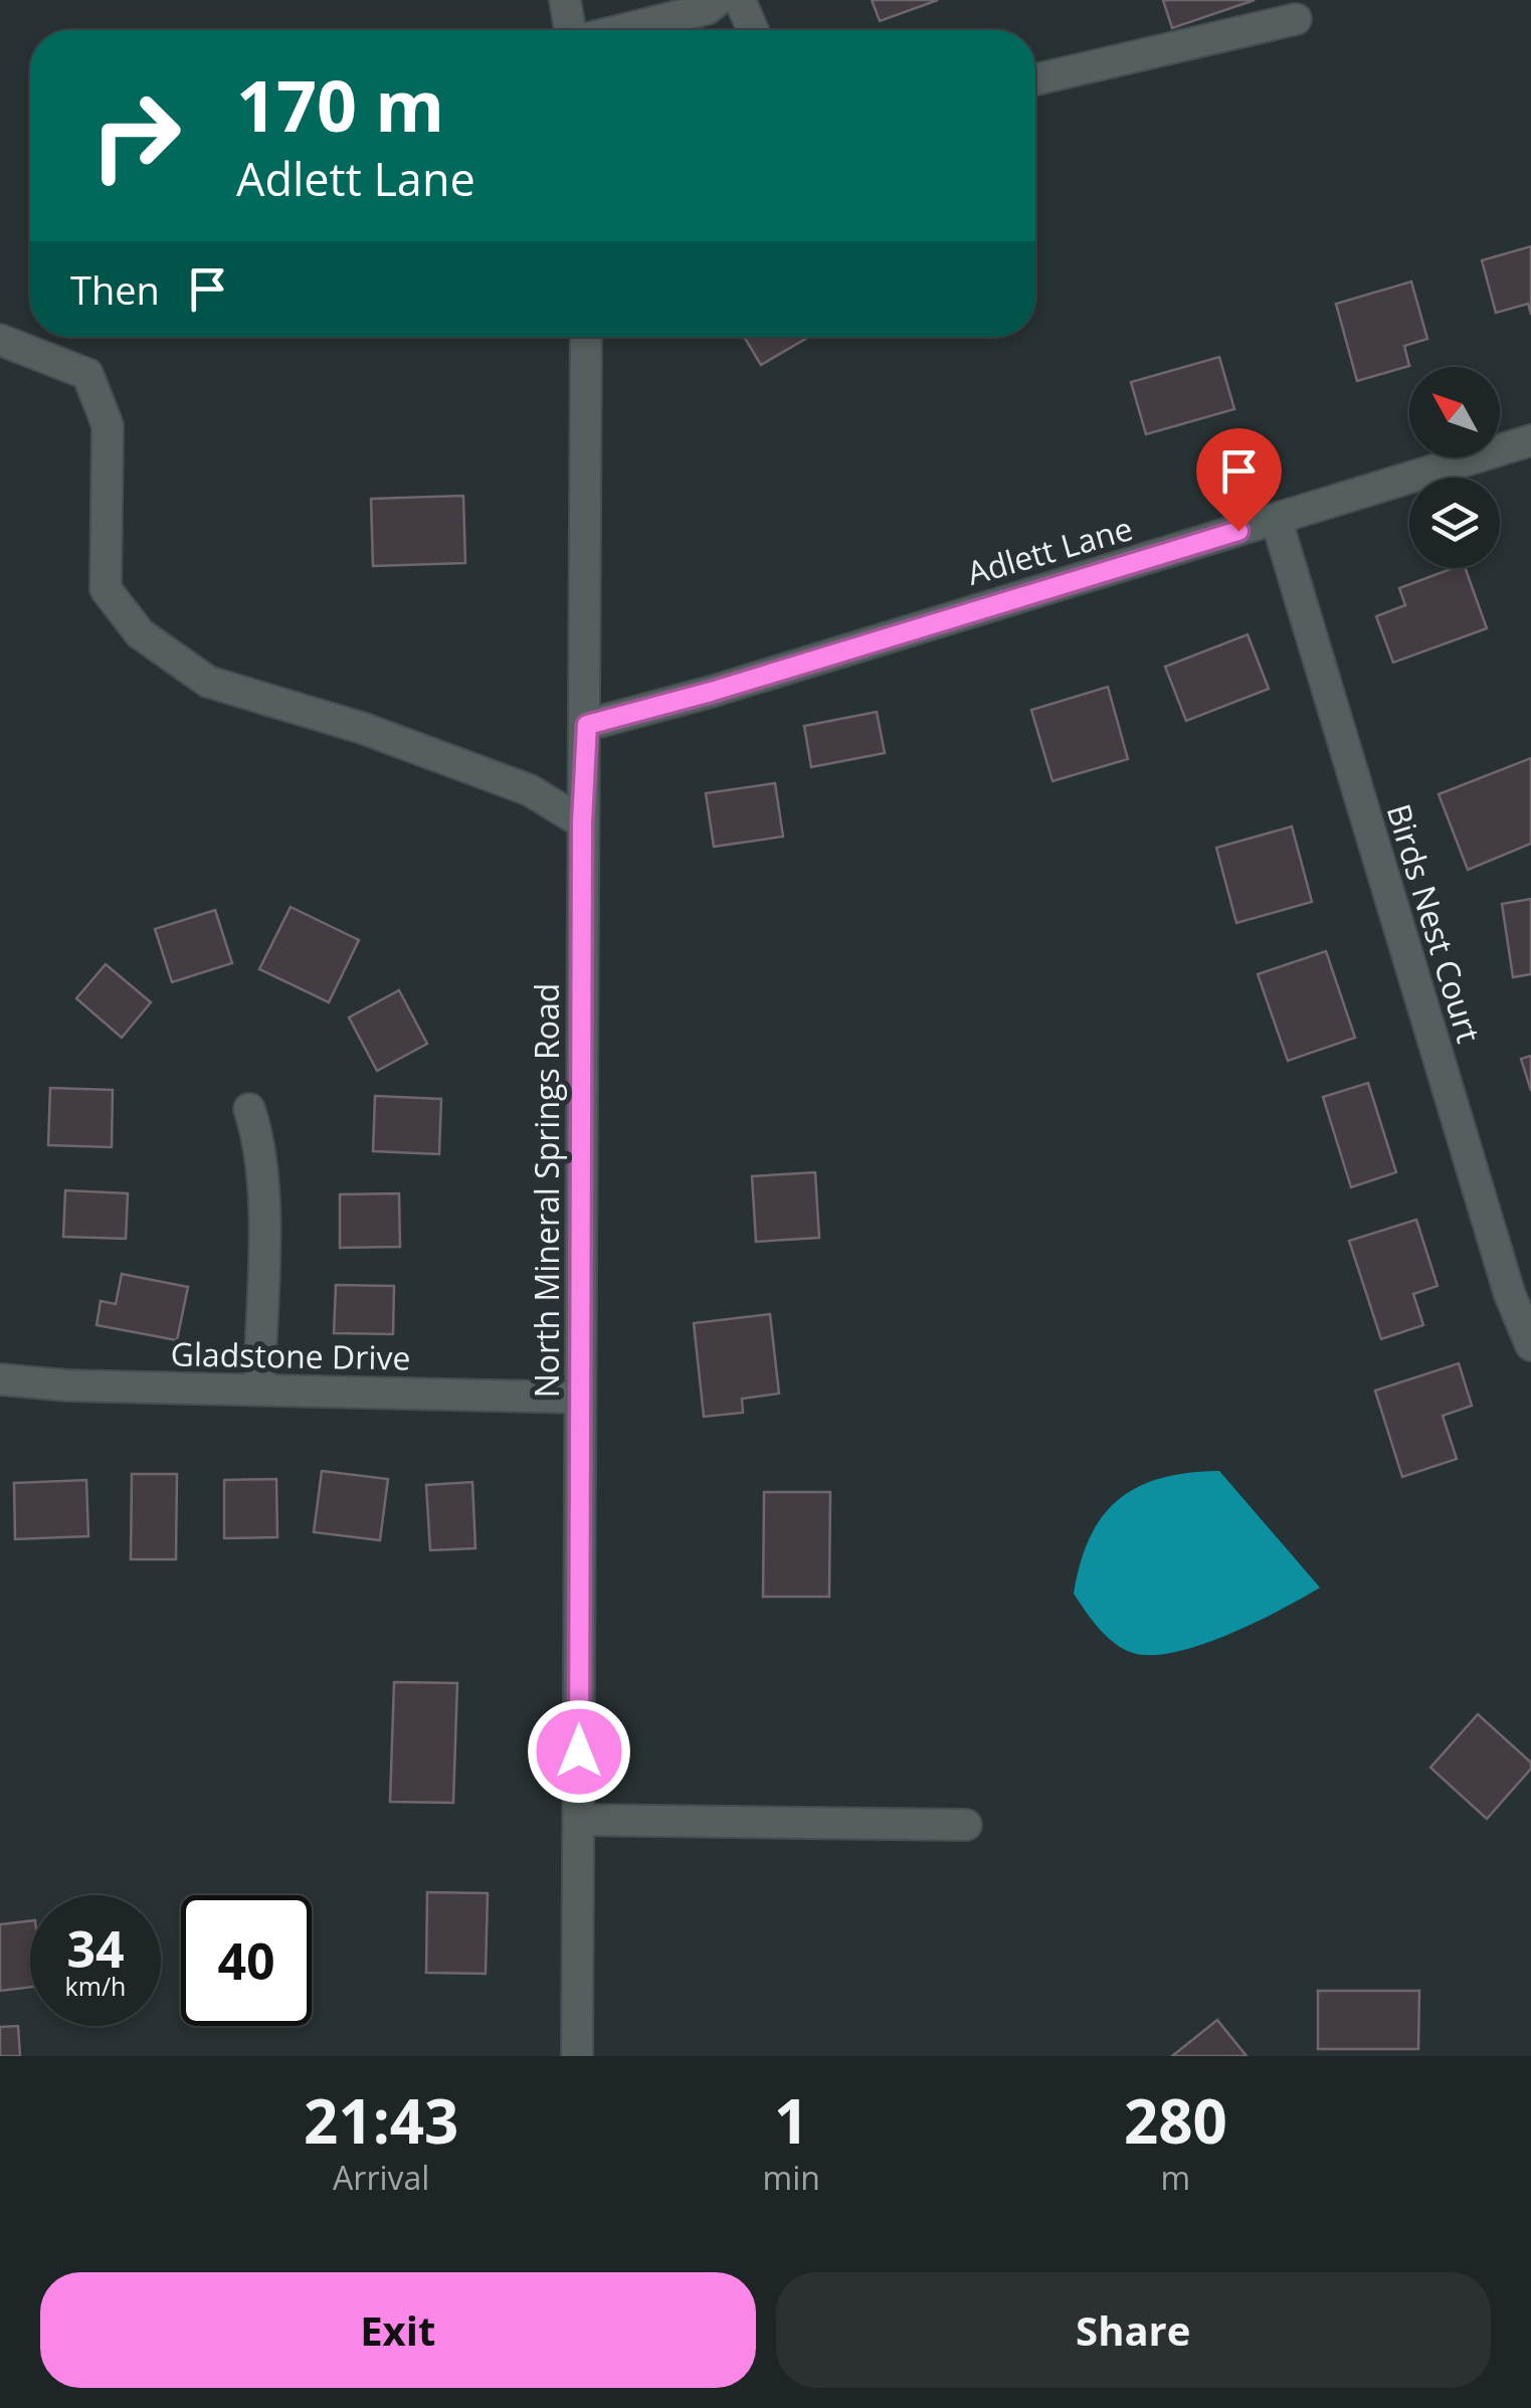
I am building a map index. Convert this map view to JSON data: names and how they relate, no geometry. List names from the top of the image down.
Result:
{
  "streets": {
    "street": [
      "Adlett Lane",
      "Birds Nest Court",
      "North Mineral Springs Road",
      "Gladstone Drive"
    ]
  },
  "crossings": [
    ["Adlett Lane", "Birds Nest Court"],
    ["Adlett Lane", "North Mineral Springs Road"],
    ["North Mineral Springs Road", "Gladstone Drive"]
  ],
  "north": "top left",
  "page": {
    "turn": ["170 m", "Adlett Lane"],
    "then": "Then",
    "speed": "34 km/h",
    "limit": "40",
    "eta": [
      "21:43",
      "Arrival",
      "1",
      "min",
      "280",
      "m"
    ],
    "buttons": ["Exit", "Share"]
  }
}
